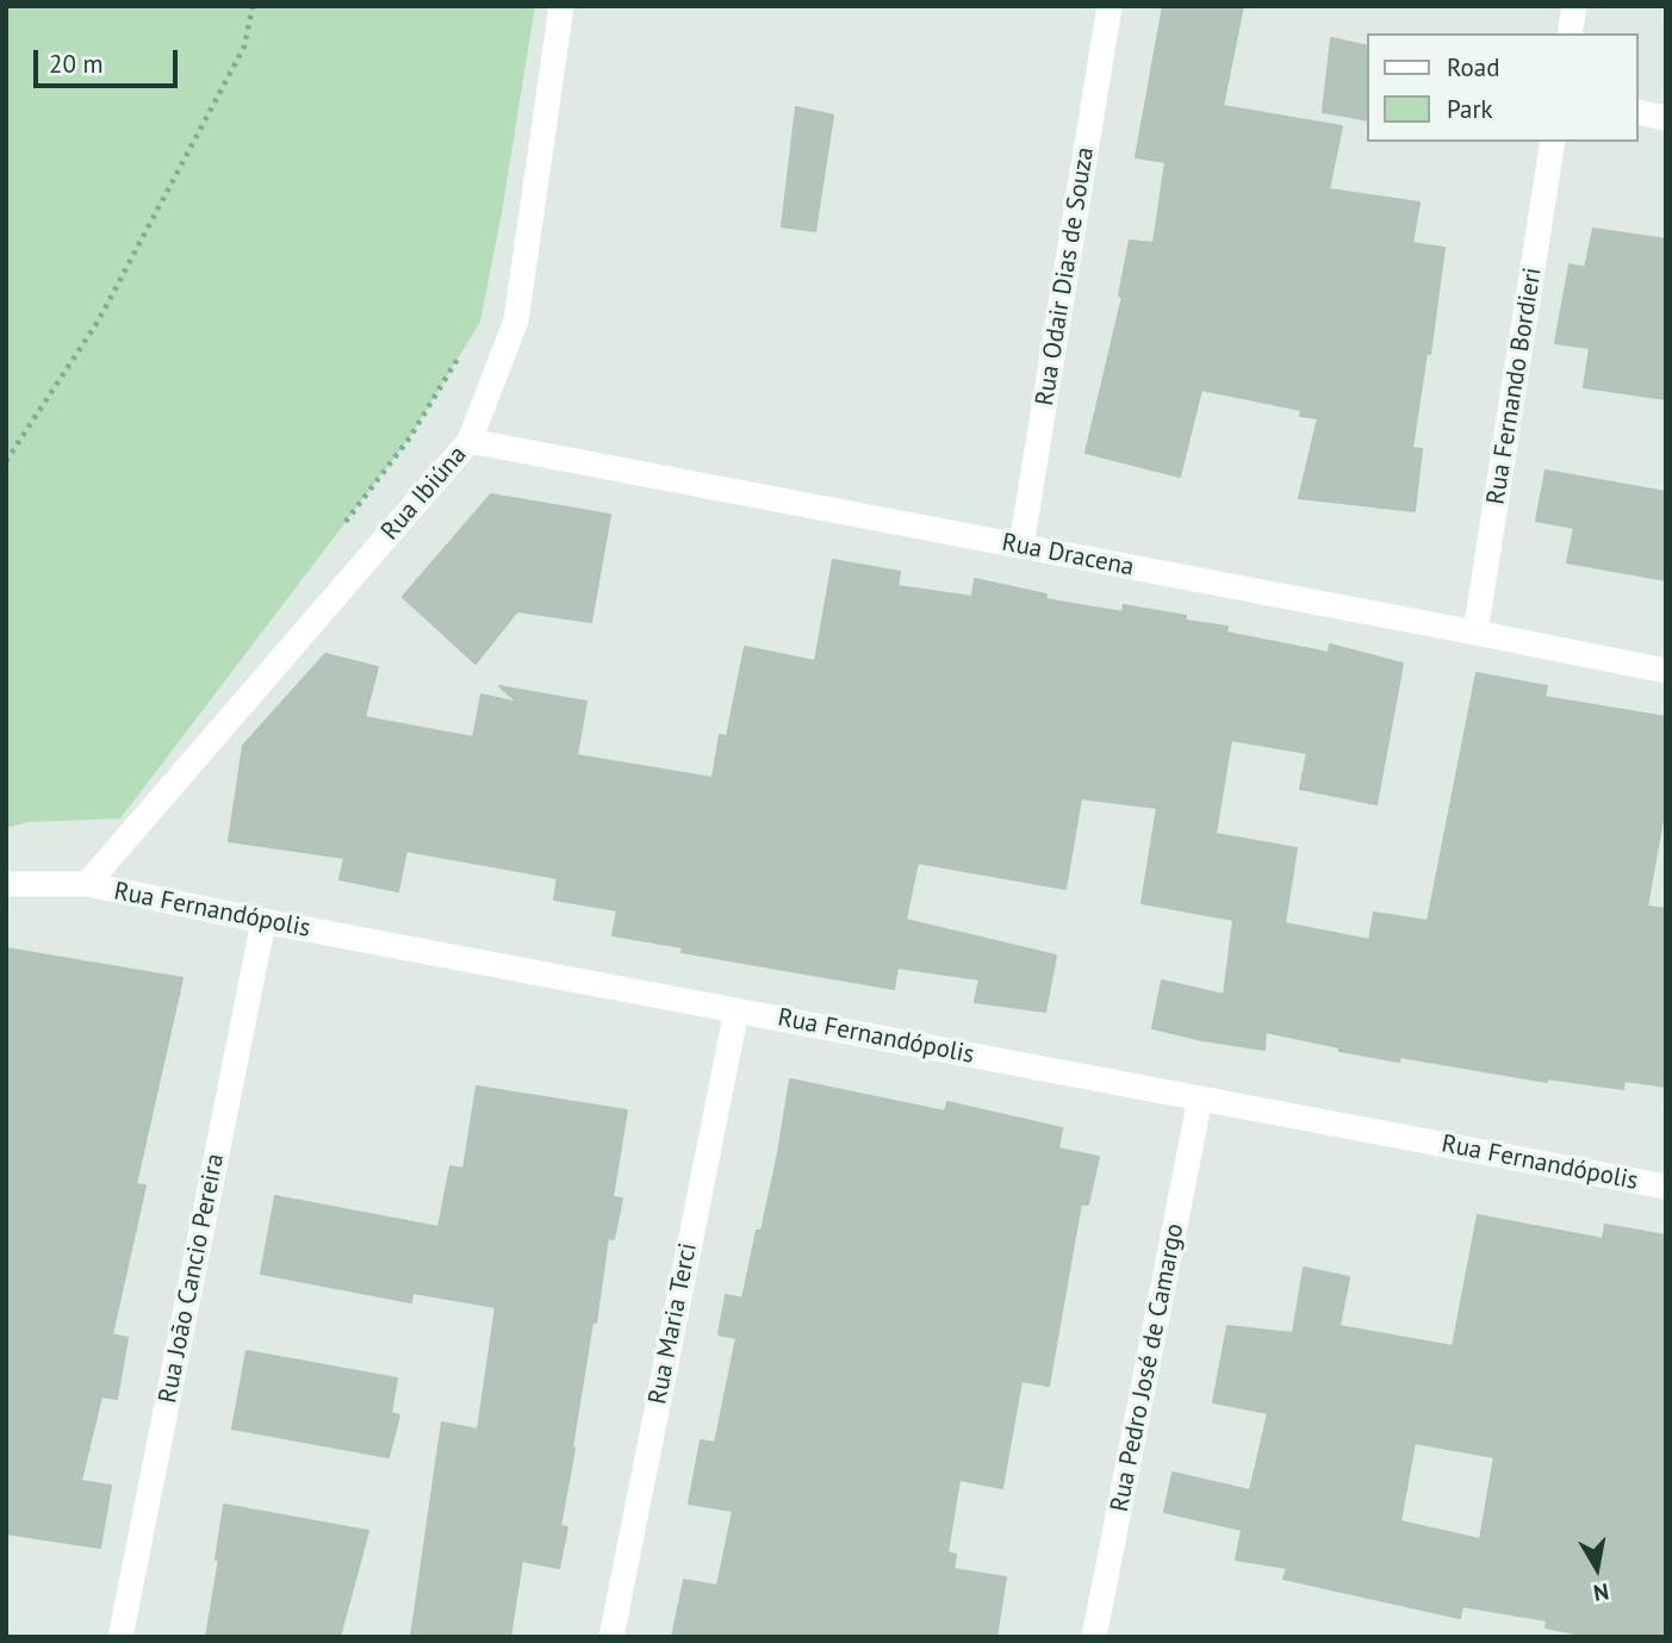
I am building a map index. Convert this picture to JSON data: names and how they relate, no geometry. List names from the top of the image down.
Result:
{
  "streets": {
    "street": [
      "Rua Odair Dias de Souza",
      "Rua Fernando Bordieri",
      "Rua Ibiúna",
      "Rua Dracena",
      "Rua Fernandópolis",
      "Rua João Cancio Pereira",
      "Rua Maria Terci",
      "Rua Pedro José de Camargo"
    ]
  },
  "crossings": [
    ["Rua Odair Dias de Souza", "Rua Dracena"],
    ["Rua Fernando Bordieri", "Rua Dracena"],
    ["Rua Ibiúna", "Rua Dracena"],
    ["Rua Ibiúna", "Rua Fernandópolis"],
    ["Rua Fernandópolis", "Rua João Cancio Pereira"],
    ["Rua Fernandópolis", "Rua Maria Terci"],
    ["Rua Fernandópolis", "Rua Pedro José de Camargo"]
  ],
  "legend": ["Road", "Park"],
  "scale_bar": "20 m",
  "north": "bottom"
}
